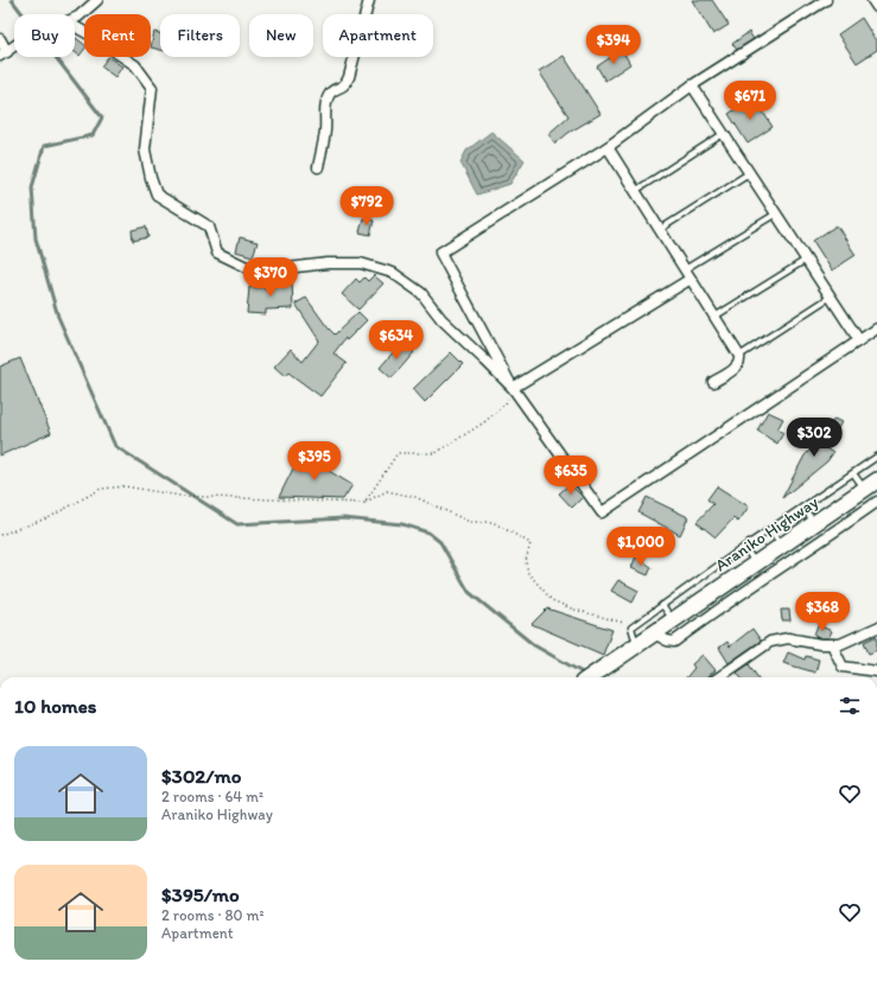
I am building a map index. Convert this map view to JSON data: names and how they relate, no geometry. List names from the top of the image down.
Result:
{
  "streets": {
    "highway": ["Araniko Highway"]
  },
  "page": {
    "chip": [
      "Buy",
      "Rent",
      "Filters",
      "New",
      "Apartment"
    ],
    "price": [
      "$394",
      "$671",
      "$792",
      "$370",
      "$634",
      "$302",
      "$395",
      "$635",
      "$1,000",
      "$368"
    ],
    "heading": "10 homes",
    "list": [
      {
        "name": "$302/mo",
        "note": "2 rooms · 64 m² · Araniko Highway"
      },
      {
        "name": "$395/mo",
        "note": "2 rooms · 80 m² · Apartment"
      }
    ]
  }
}
